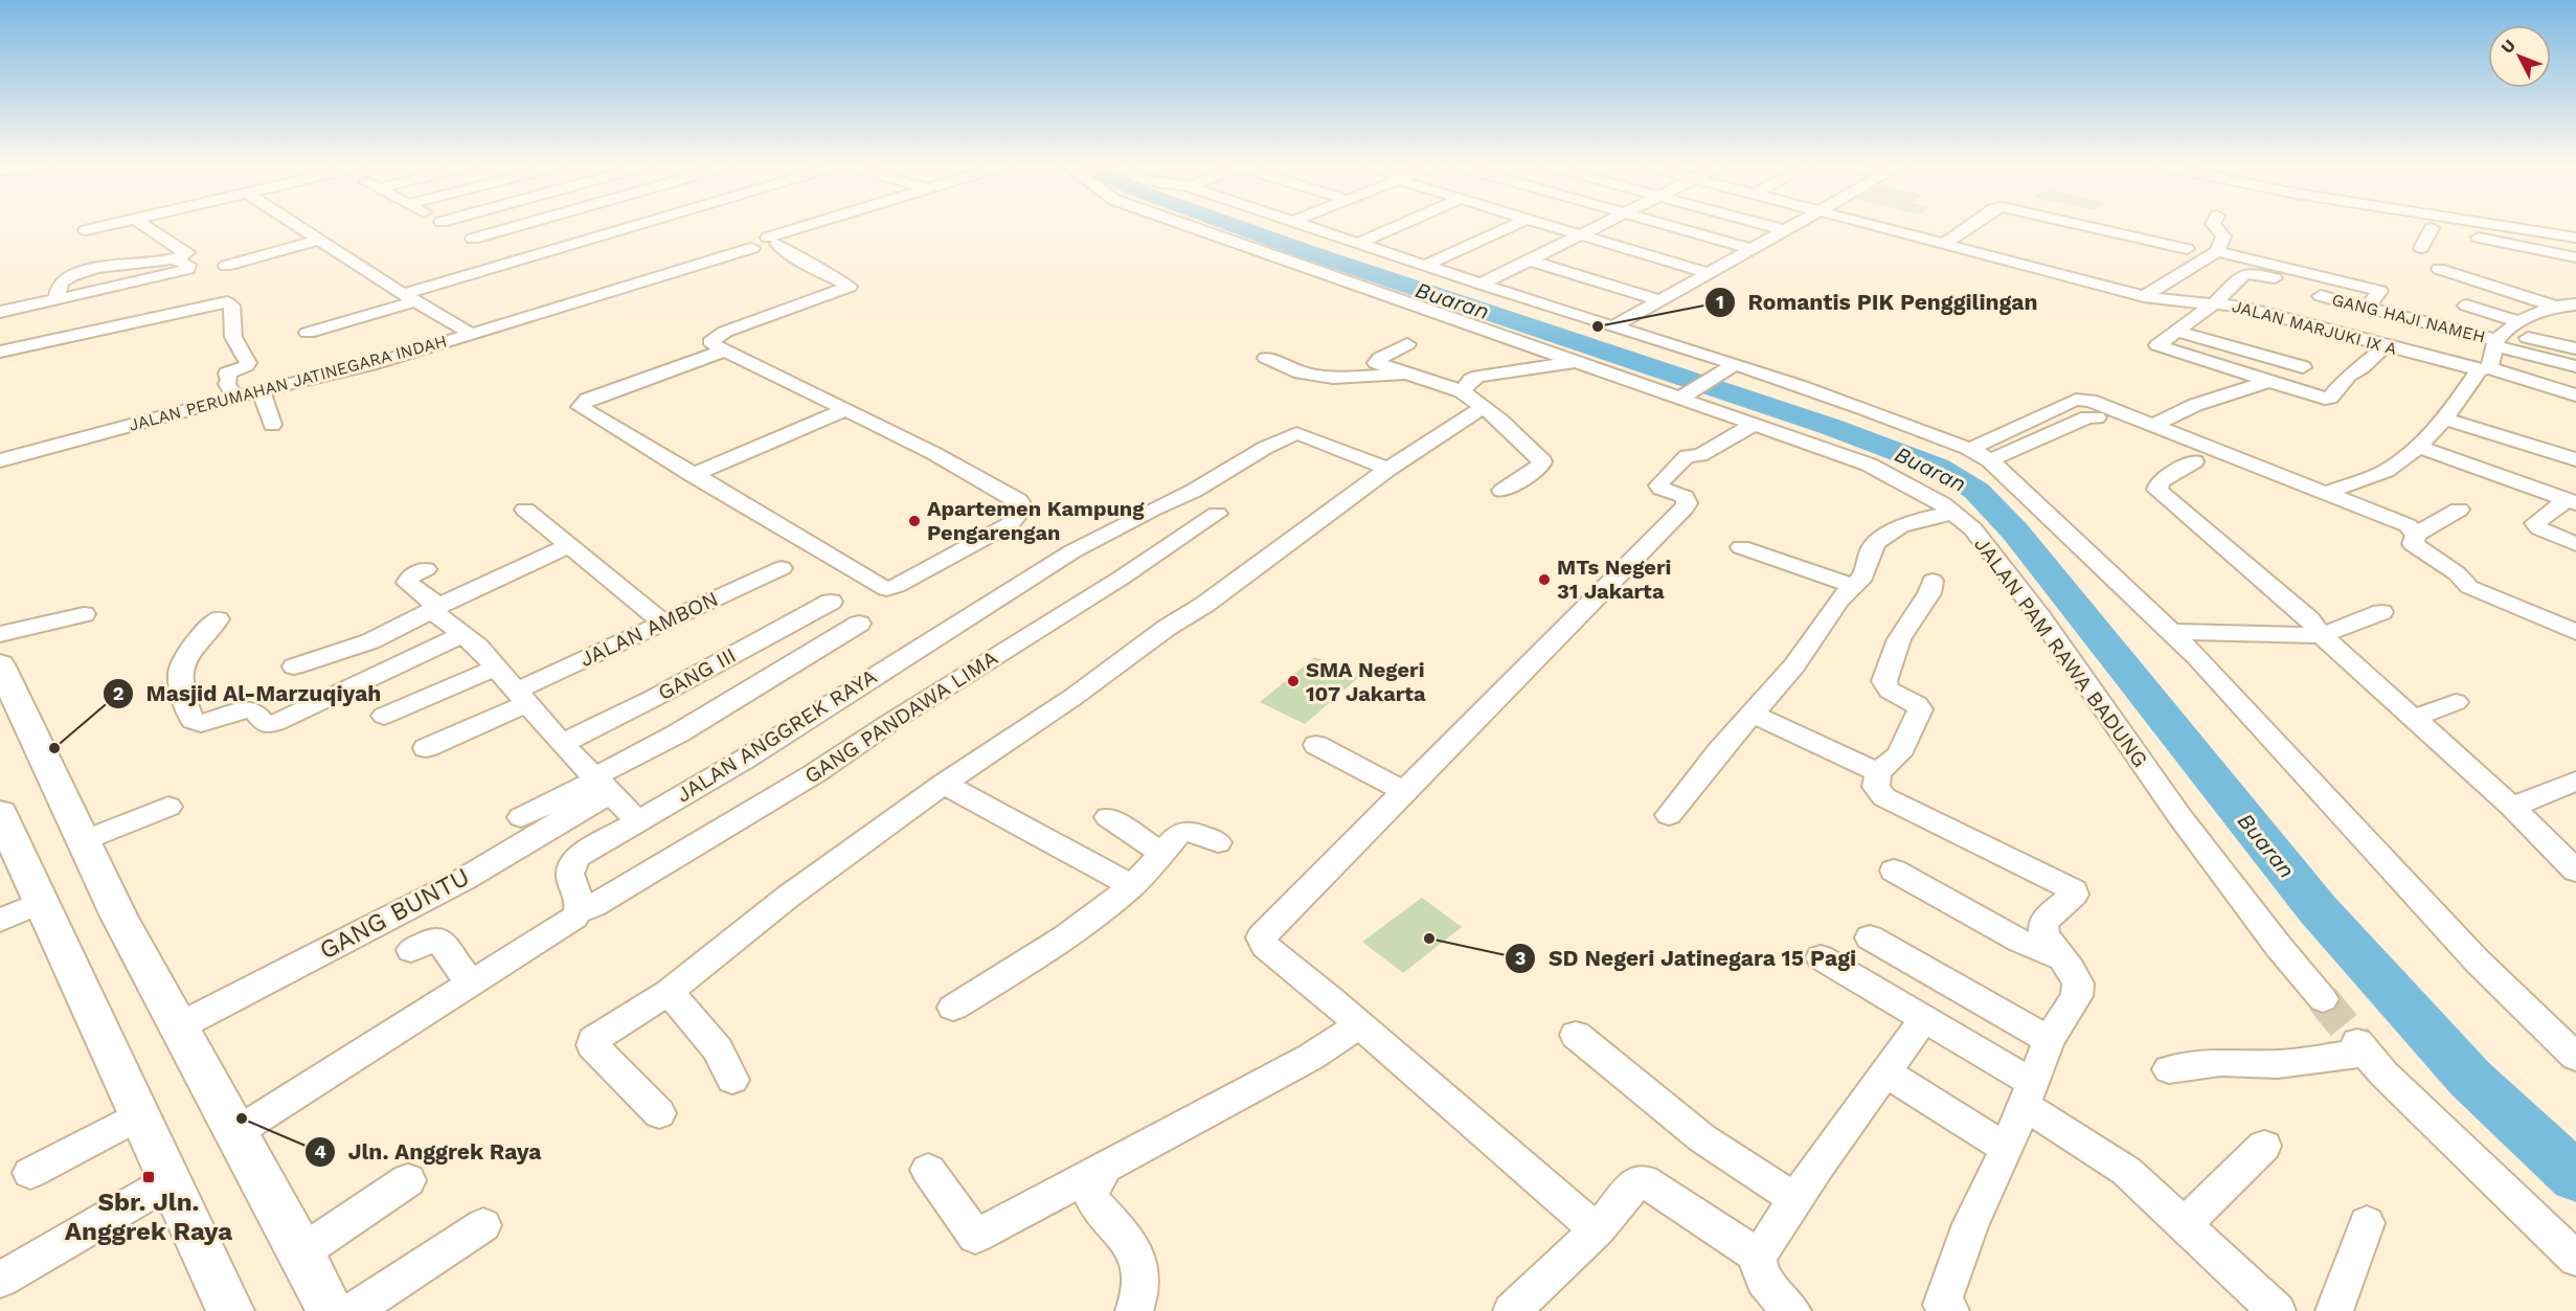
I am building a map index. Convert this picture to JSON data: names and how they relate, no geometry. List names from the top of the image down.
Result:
{
  "streets": {
    "street": [
      "GANG HAJI NAMEH",
      "JALAN MARJUKI IX A",
      "JALAN PERUMAHAN JATINEGARA INDAH",
      "JALAN AMBON",
      "JALAN PAM RAWA BADUNG",
      "GANG III",
      "GANG PANDAWA LIMA",
      "JALAN ANGGREK RAYA",
      "GANG BUNTU"
    ]
  },
  "crossings": [
    ["GANG PANDAWA LIMA", "JALAN ANGGREK RAYA"]
  ],
  "water": ["Buaran"],
  "places": {
    "other": [
      "Romantis PIK Penggilingan",
      "Apartemen Kampung Pengarengan",
      "MTs Negeri 31 Jakarta",
      "SMA Negeri 107 Jakarta",
      "Masjid Al-Marzuqiyah",
      "SD Negeri Jatinegara 15 Pagi",
      "Jln. Anggrek Raya"
    ],
    "transit": ["Sbr. Jln. Anggrek Raya"]
  },
  "north": "top left"
}
